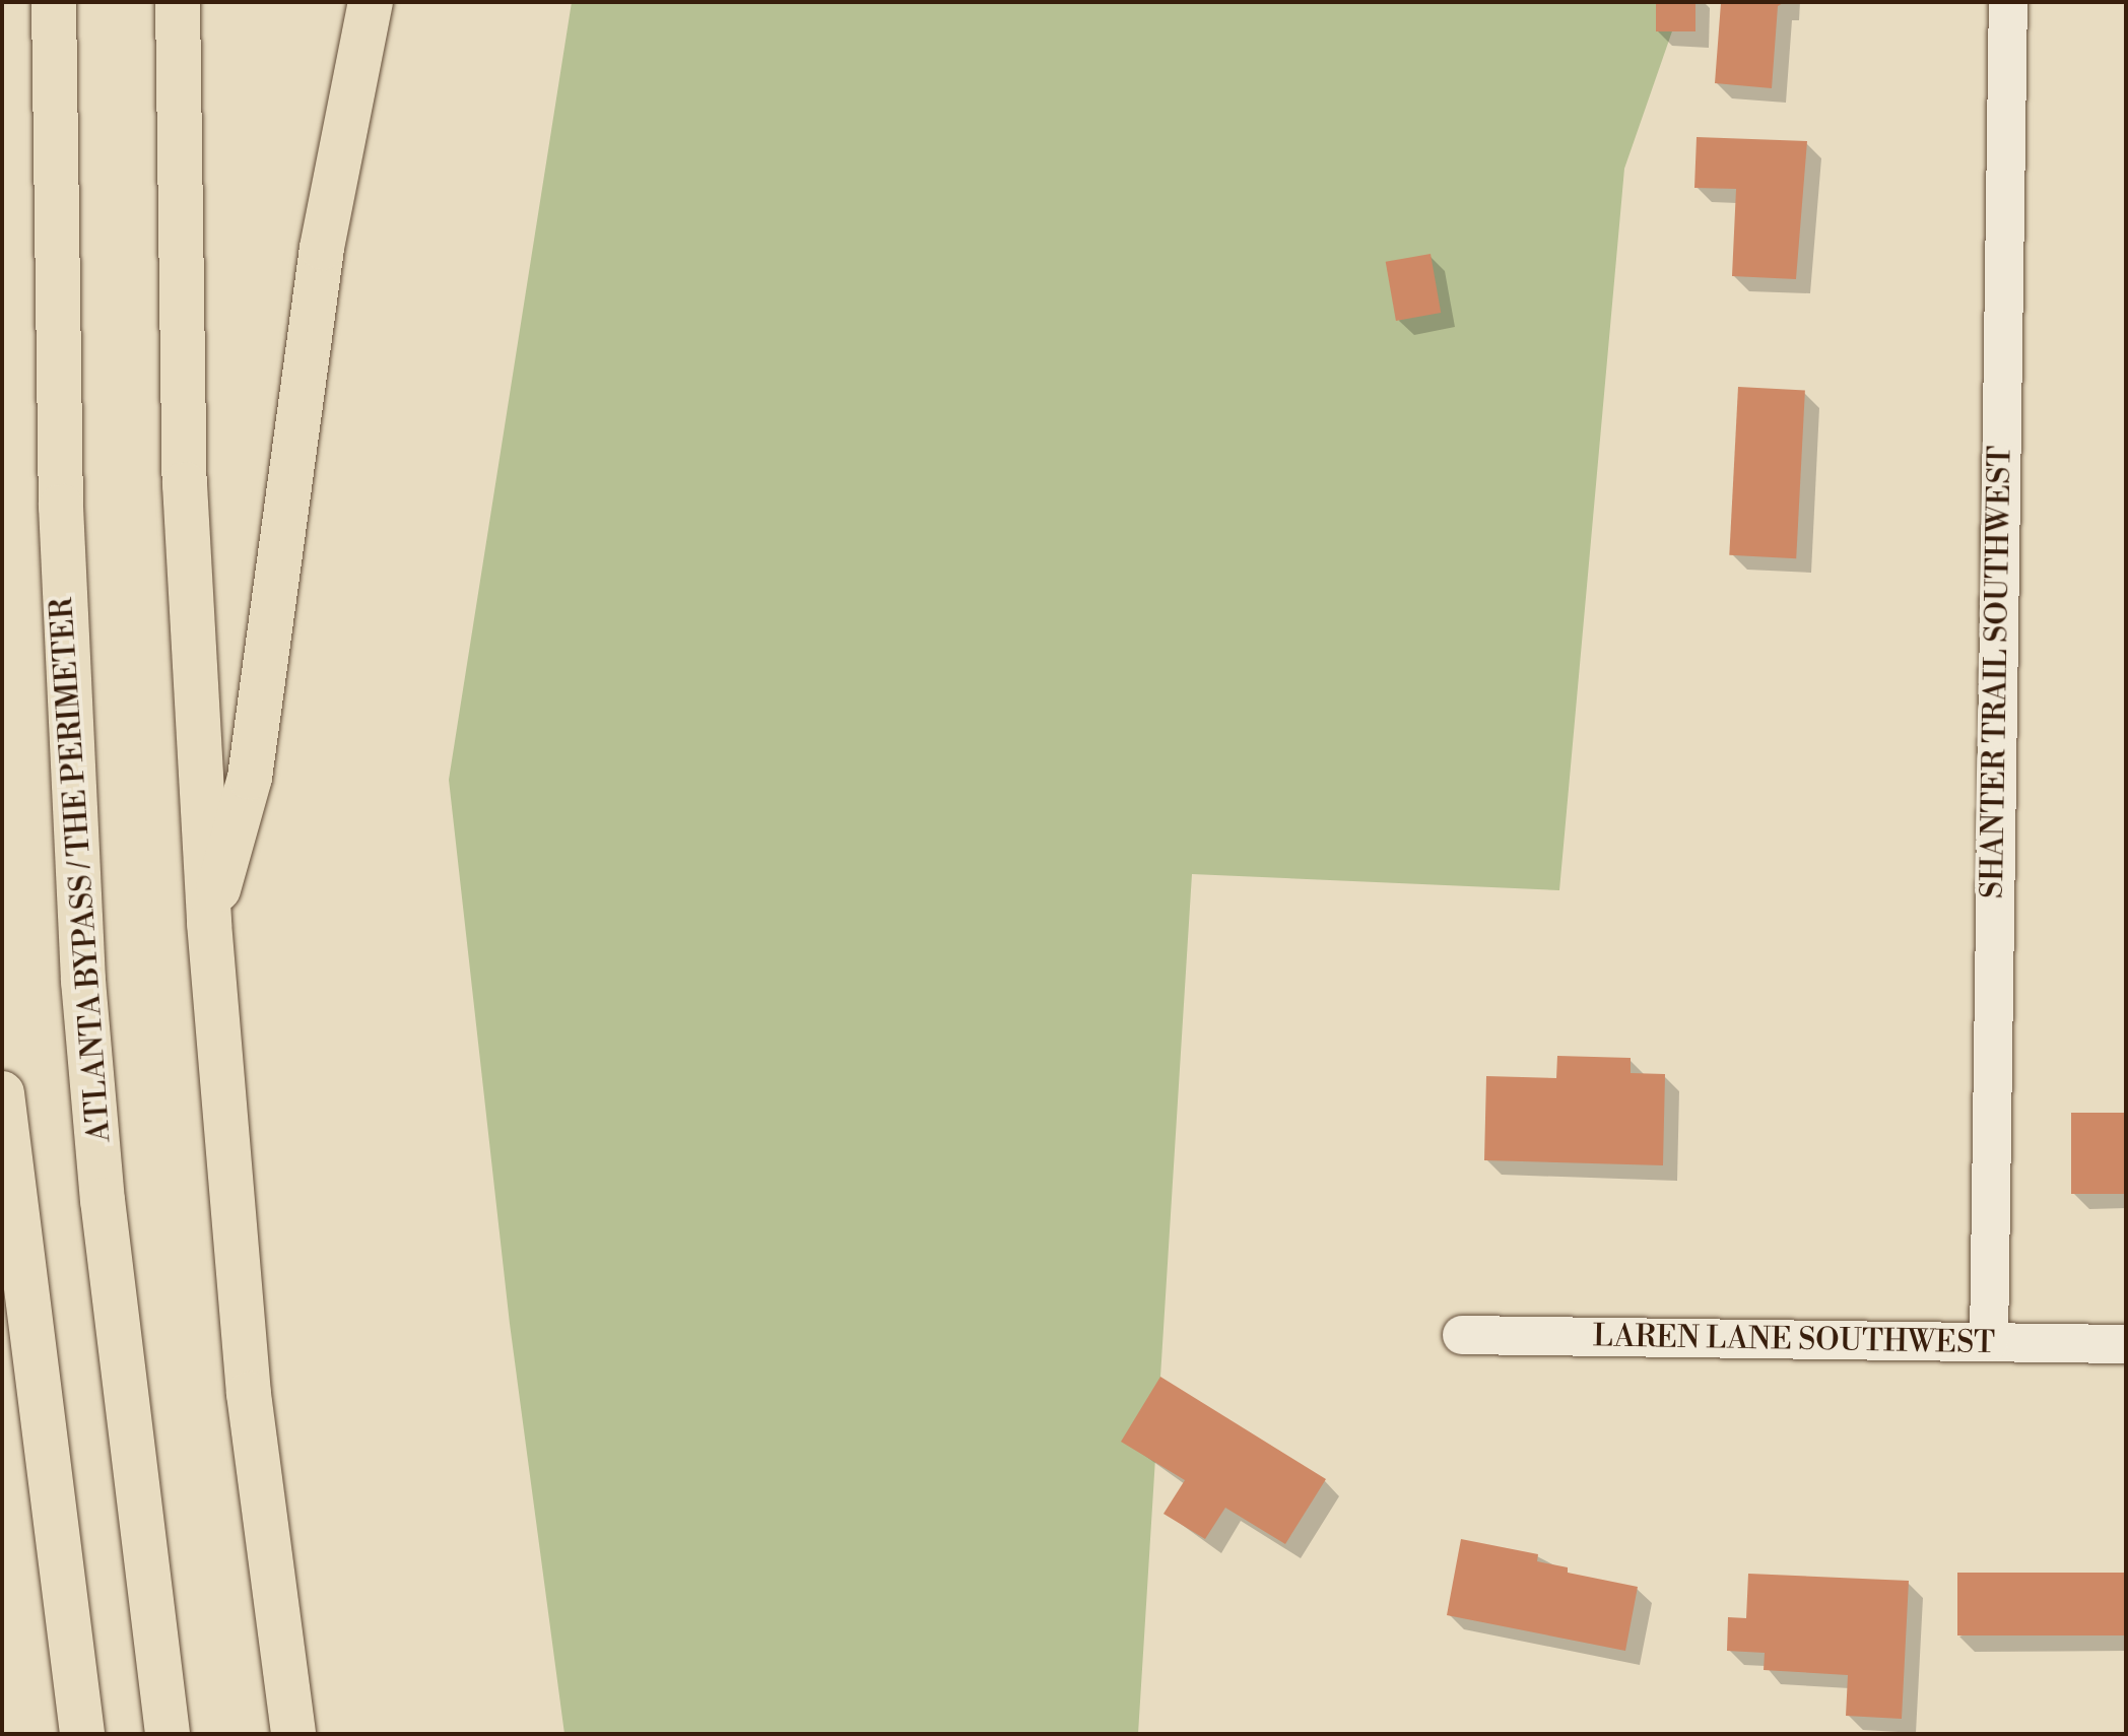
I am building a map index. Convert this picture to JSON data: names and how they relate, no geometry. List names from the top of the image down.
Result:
{
  "streets": {
    "highway": ["ATLANTA BYPASS / THE PERIMETER"],
    "street": ["SHANTER TRAIL SOUTHWEST", "LAREN LANE SOUTHWEST"]
  },
  "crossings": [
    ["SHANTER TRAIL SOUTHWEST", "LAREN LANE SOUTHWEST"]
  ]
}
